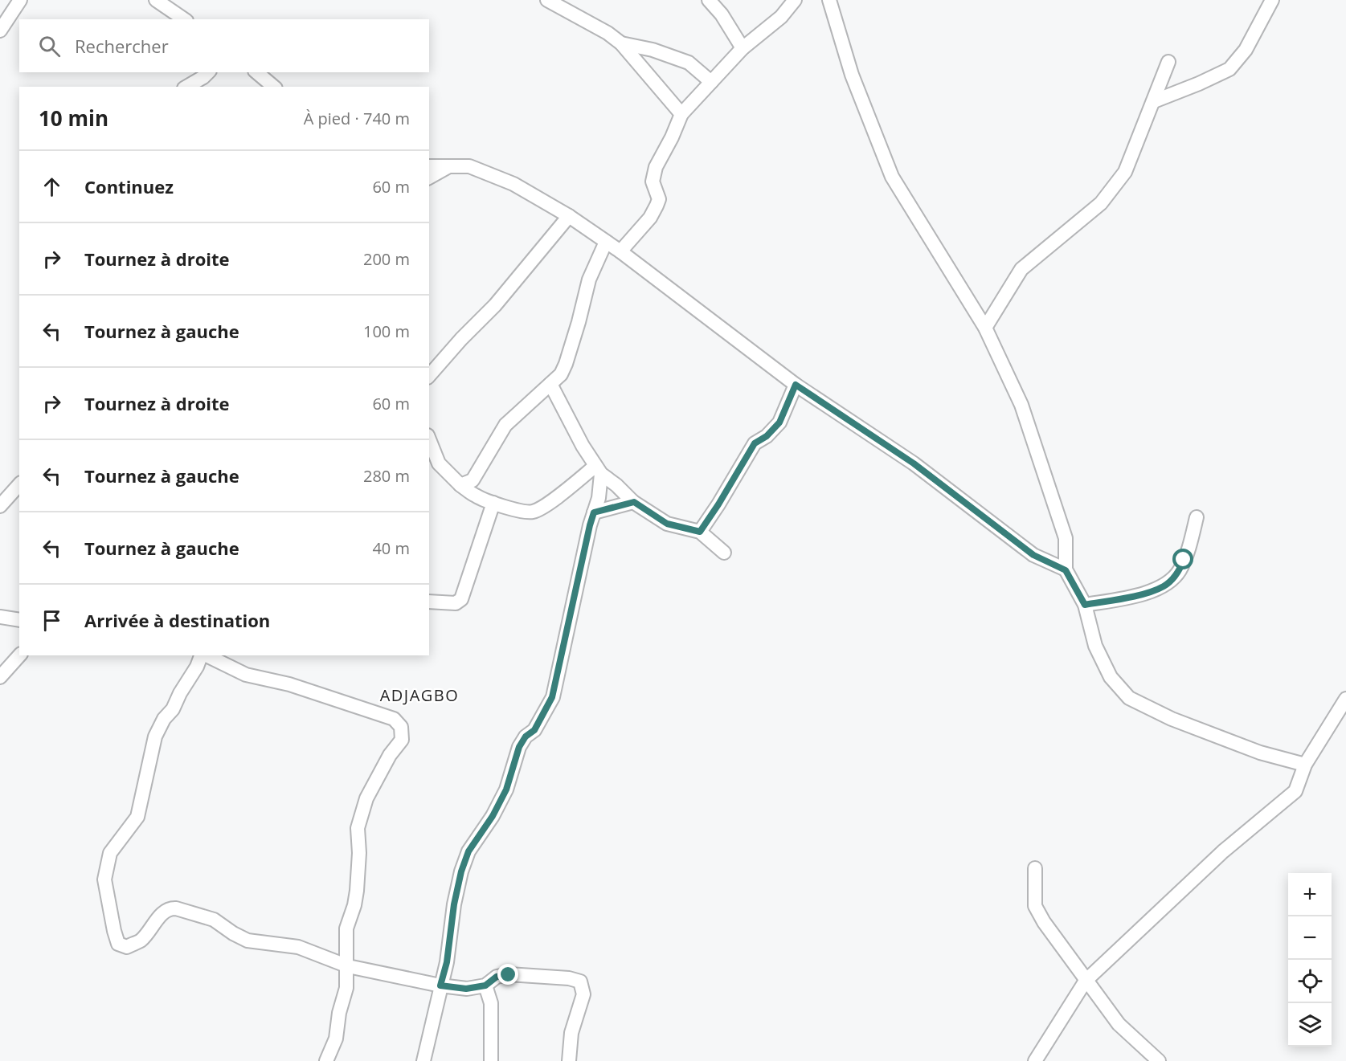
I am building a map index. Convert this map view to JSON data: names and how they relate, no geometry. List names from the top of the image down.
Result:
{
  "districts": ["ADJAGBO"],
  "page": {
    "search": "Rechercher",
    "heading": ["10 min", "À pied · 740 m"],
    "list": [
      ["Continuez", "60 m"],
      ["Tournez à droite", "200 m"],
      ["Tournez à gauche", "100 m"],
      ["Tournez à droite", "60 m"],
      ["Tournez à gauche", "280 m"],
      ["Tournez à gauche", "40 m"],
      "Arrivée à destination"
    ],
    "map_buttons": ["+", "−"]
  }
}
